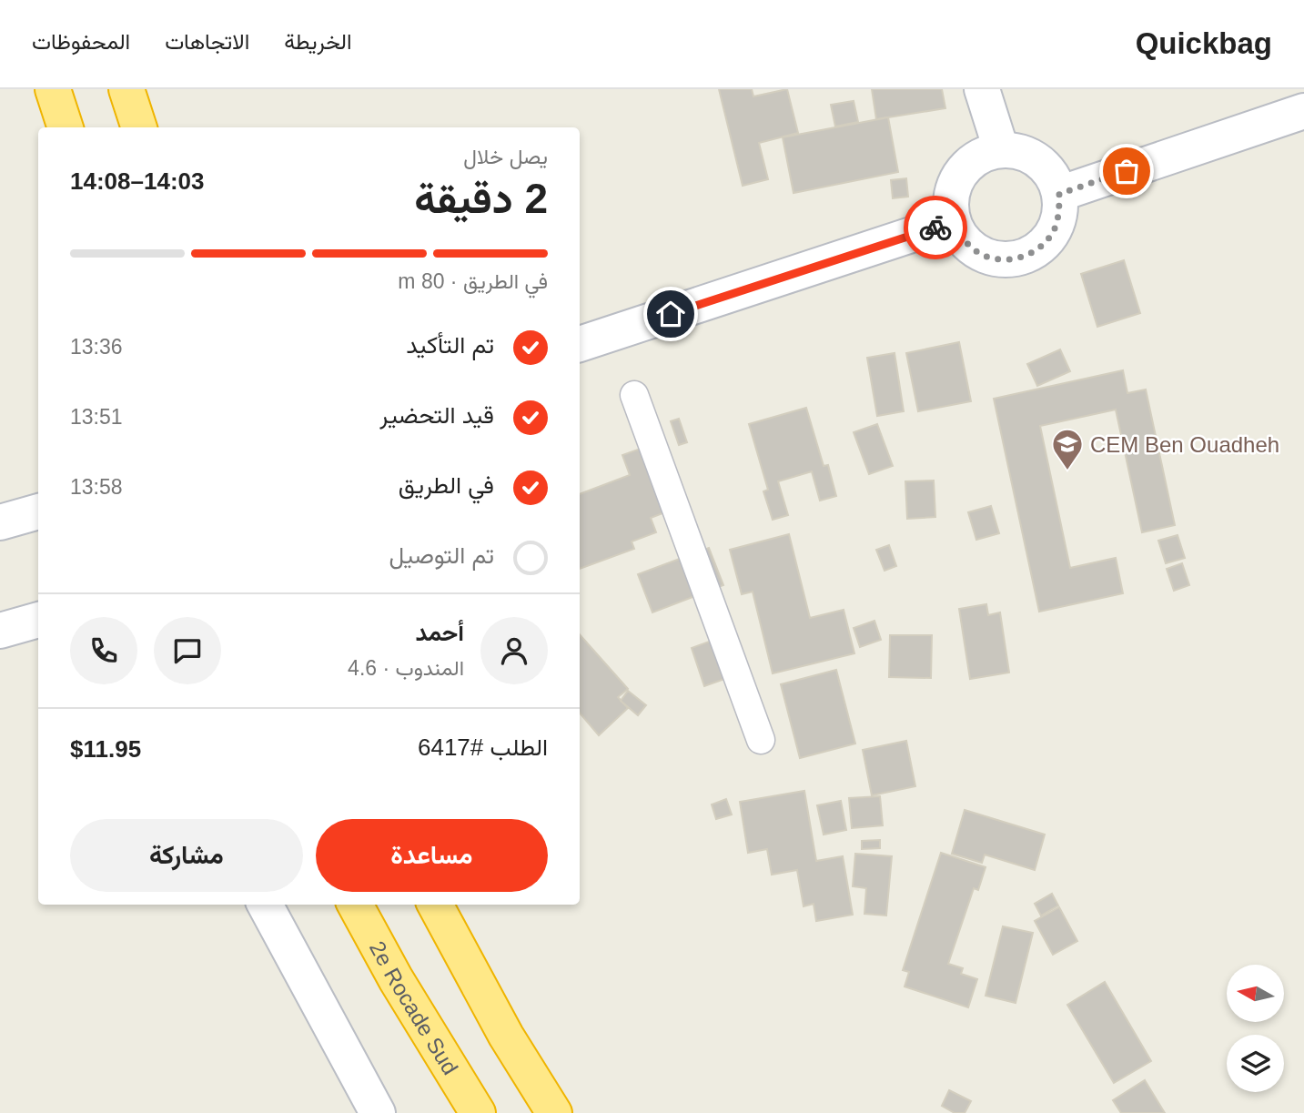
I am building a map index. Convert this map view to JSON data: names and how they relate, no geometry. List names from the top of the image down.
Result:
{
  "streets": {
    "highway": ["2e Rocade Sud"]
  },
  "places": {
    "school or university": ["CEM Ben Ouadheh"]
  },
  "north": "left",
  "page": {
    "header": "Quickbag",
    "nav": ["الخريطة", "الاتجاهات", "المحفوظات"],
    "heading": ["2 دقيقة", "يصل خلال", "14:03–14:08"],
    "panel": [
      "أحمد",
      "المندوب · 4.6",
      "الطلب #6417",
      "$11.95"
    ],
    "bar": "في الطريق · 80 m",
    "list": [
      ["تم التأكيد", "13:36"],
      ["قيد التحضير", "13:51"],
      ["في الطريق", "13:58"],
      "تم التوصيل"
    ],
    "buttons": ["مساعدة", "مشاركة"]
  }
}
